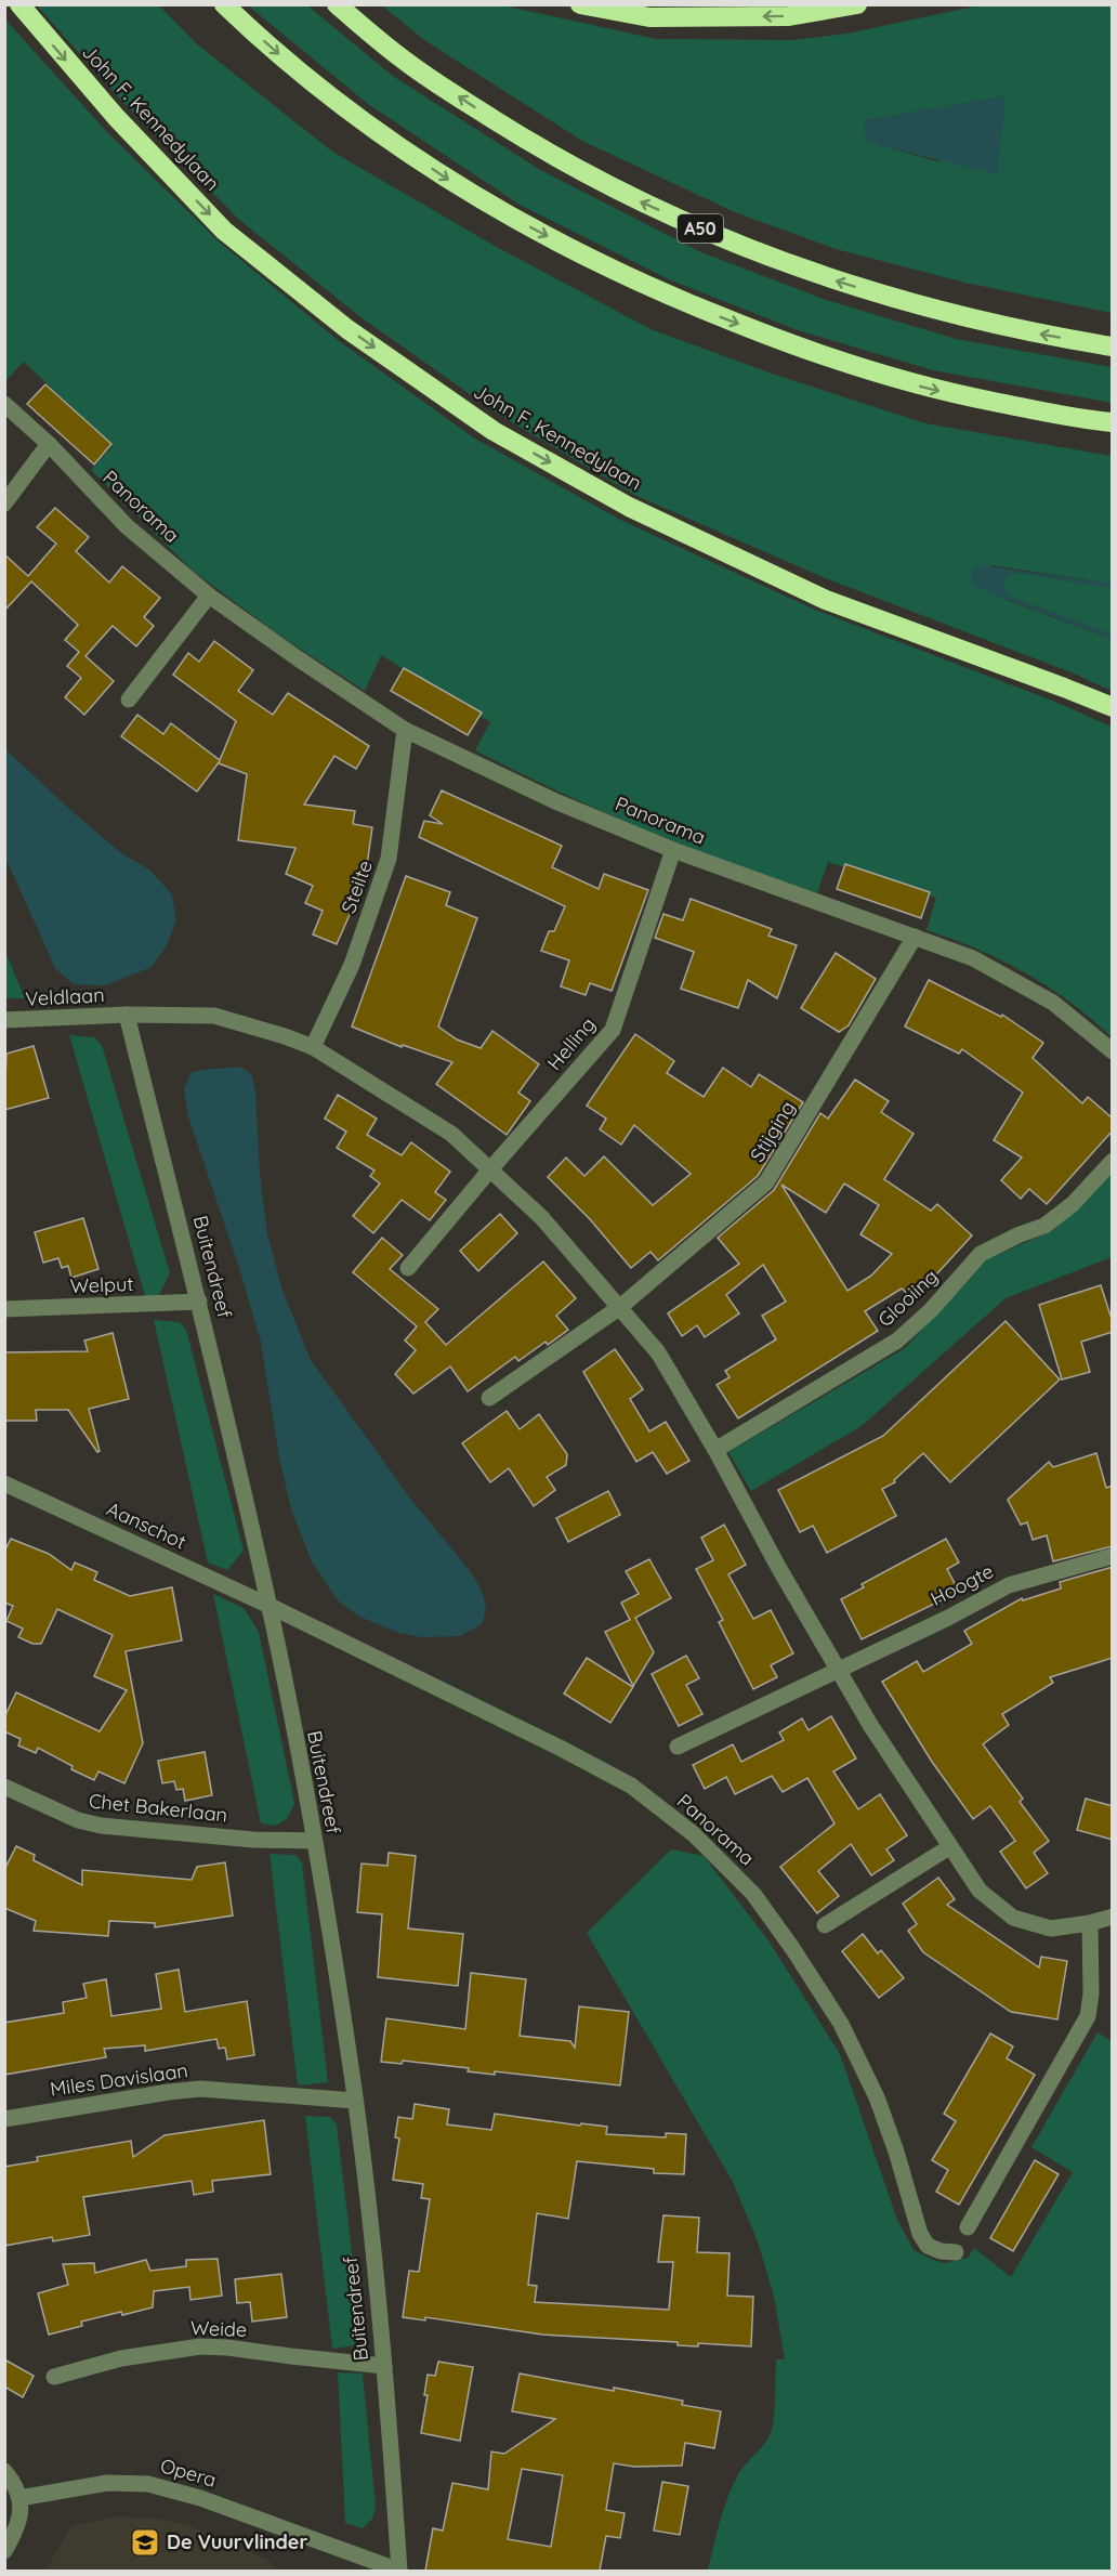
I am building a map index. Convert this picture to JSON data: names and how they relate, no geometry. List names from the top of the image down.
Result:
{
  "streets": {
    "highway": ["John F. Kennedylaan", "A50"],
    "street": [
      "Panorama",
      "Steilte",
      "Veldlaan",
      "Helling",
      "Stijging",
      "Buitendreef",
      "Welput",
      "Glooiing",
      "Aanschot",
      "Hoogte",
      "Chet Bakerlaan",
      "Miles Davislaan",
      "Weide",
      "Opera"
    ]
  },
  "crossings": [
    ["Panorama", "Steilte"],
    ["Panorama", "Helling"],
    ["Panorama", "Stijging"],
    ["Panorama", "Buitendreef"],
    ["Panorama", "Aanschot"],
    ["Veldlaan", "Buitendreef"],
    ["Buitendreef", "Welput"],
    ["Buitendreef", "Aanschot"],
    ["Buitendreef", "Chet Bakerlaan"],
    ["Buitendreef", "Miles Davislaan"],
    ["Buitendreef", "Weide"],
    ["Buitendreef", "Opera"]
  ],
  "one_way": ["John F. Kennedylaan"],
  "places": {
    "school or university": ["De Vuurvlinder"]
  }
}
